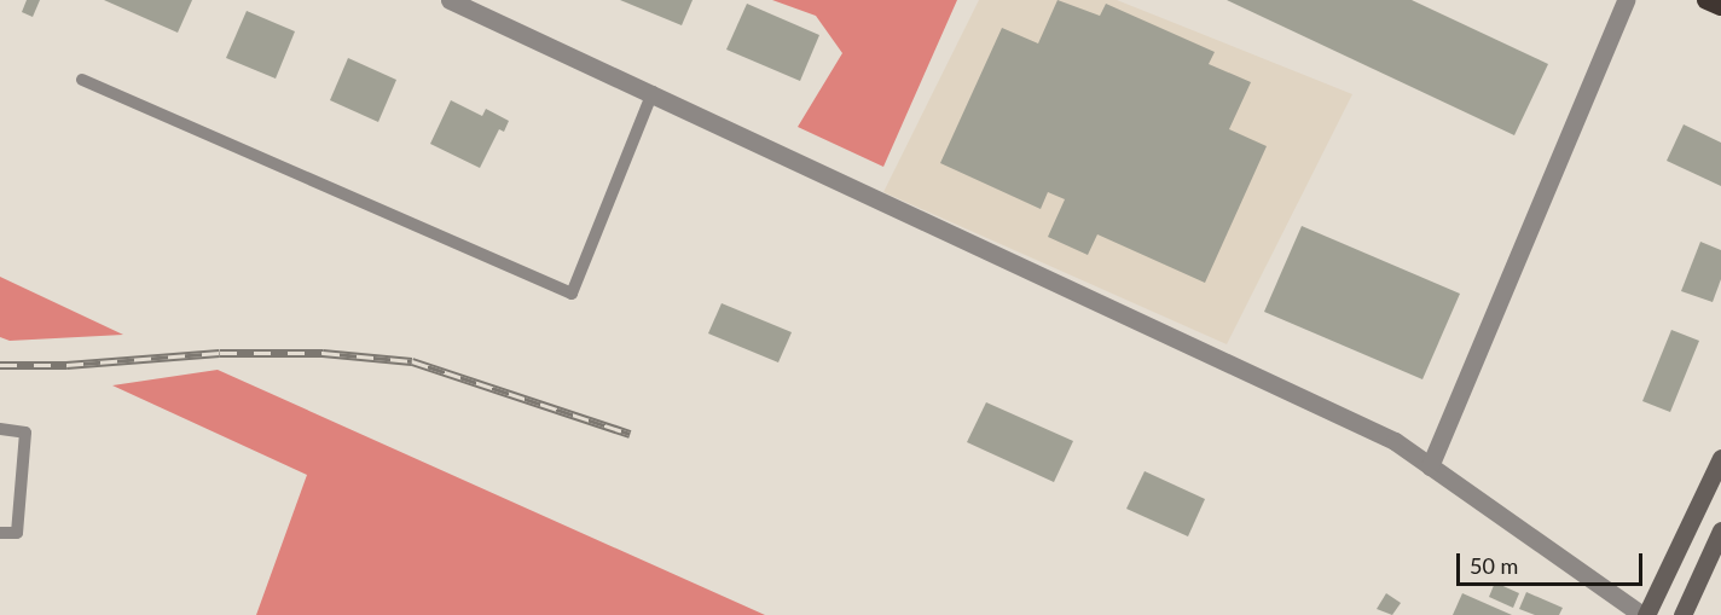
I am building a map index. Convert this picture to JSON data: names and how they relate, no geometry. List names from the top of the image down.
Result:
{
  "scale_bar": "50 m"
}
